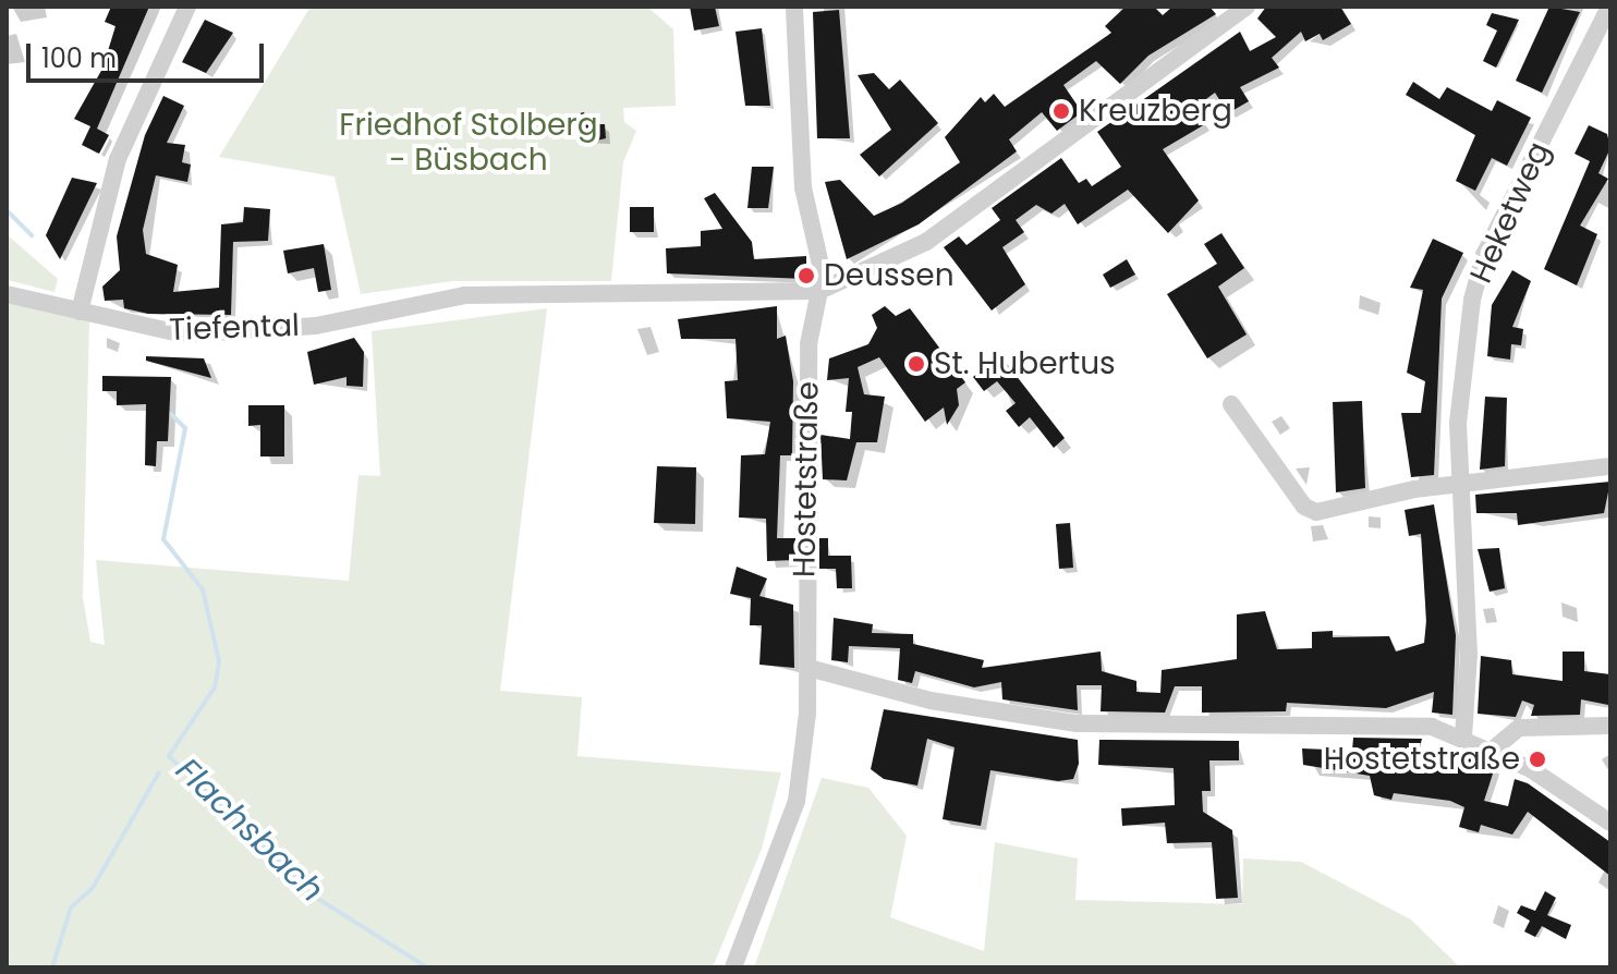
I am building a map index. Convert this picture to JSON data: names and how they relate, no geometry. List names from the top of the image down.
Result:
{
  "streets": {
    "street": ["Heketweg", "Tiefental", "Hostetstraße"]
  },
  "crossings": [
    ["Tiefental", "Hostetstraße"]
  ],
  "water": ["Flachsbach"],
  "parks": ["Friedhof Stolberg - Büsbach"],
  "places": [
    "Kreuzberg",
    "Deussen",
    "St. Hubertus",
    "Hostetstraße"
  ],
  "scale_bar": "100 m"
}
